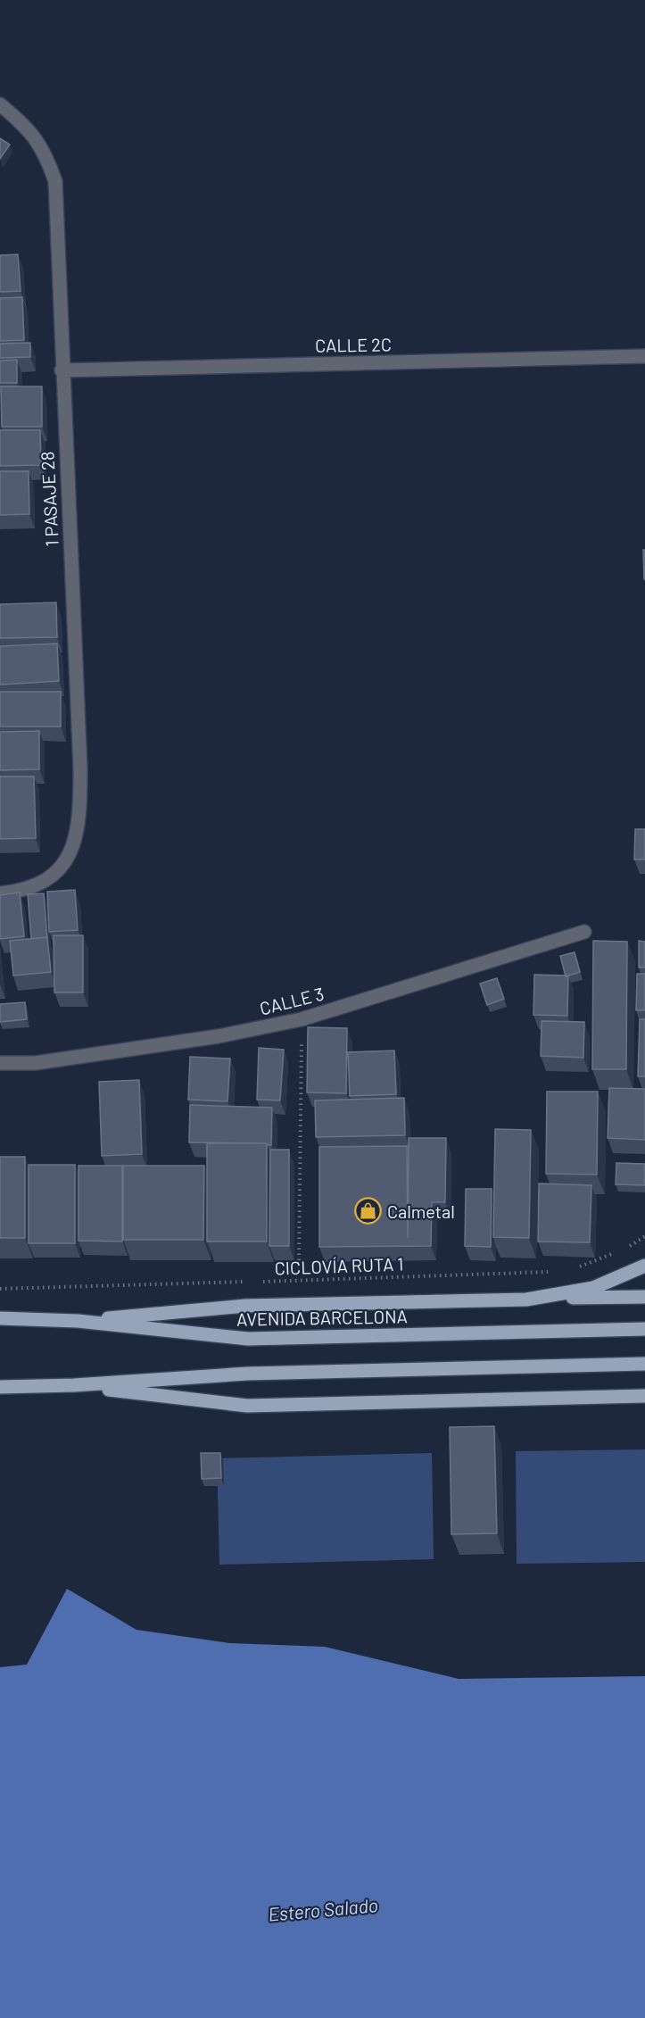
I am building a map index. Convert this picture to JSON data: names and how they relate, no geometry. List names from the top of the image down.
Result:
{
  "streets": {
    "main road": ["AVENIDA BARCELONA"],
    "street": ["CALLE 2C", "1 PASAJE 28", "CALLE 3"],
    "path": ["CICLOVÍA RUTA 1"]
  },
  "crossings": [
    ["CALLE 2C", "1 PASAJE 28"]
  ],
  "water": ["Estero Salado"],
  "places": {
    "shop": ["Calmetal"]
  }
}
